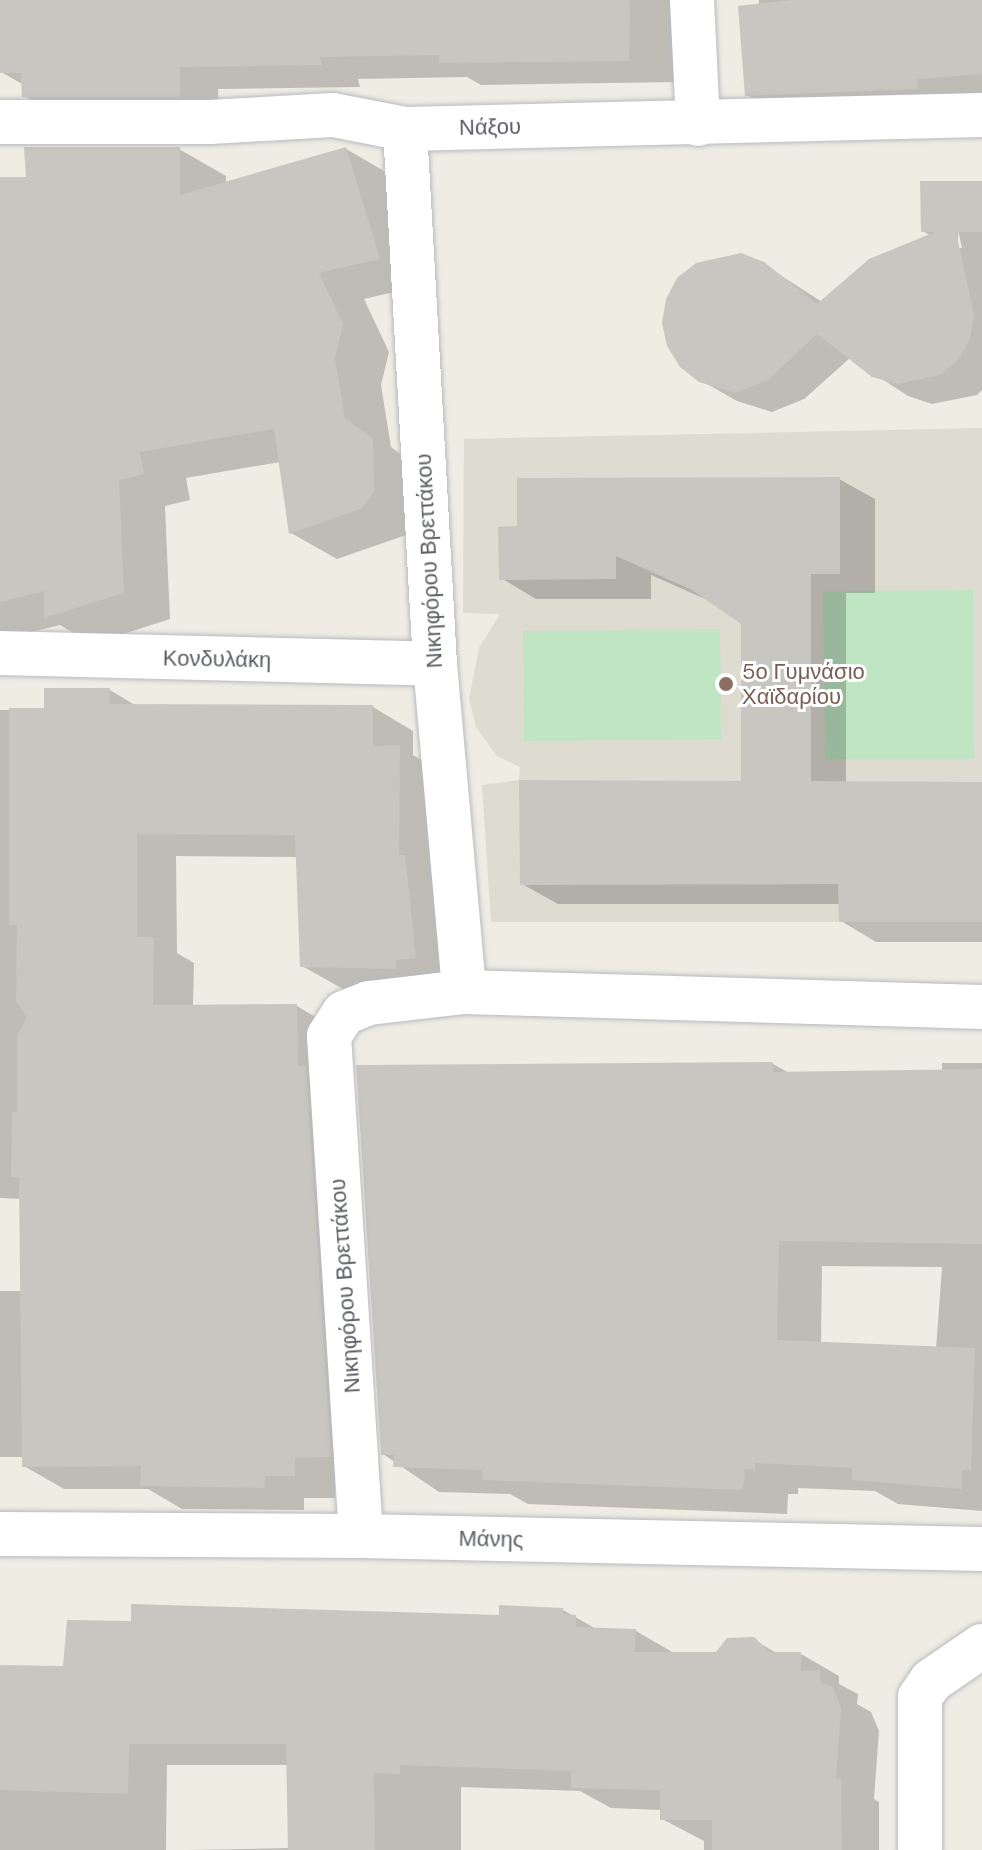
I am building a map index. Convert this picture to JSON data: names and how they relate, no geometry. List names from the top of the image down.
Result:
{
  "streets": {
    "street": [
      "Νάξου",
      "Νικηφόρου Βρεττάκου",
      "Κονδυλάκη",
      "Μάνης"
    ]
  },
  "crossings": [
    ["Νάξου", "Νικηφόρου Βρεττάκου"],
    ["Νικηφόρου Βρεττάκου", "Κονδυλάκη"],
    ["Νικηφόρου Βρεττάκου", "Μάνης"]
  ],
  "places": ["5ο Γυμνάσιο Χαϊδαρίου"]
}
